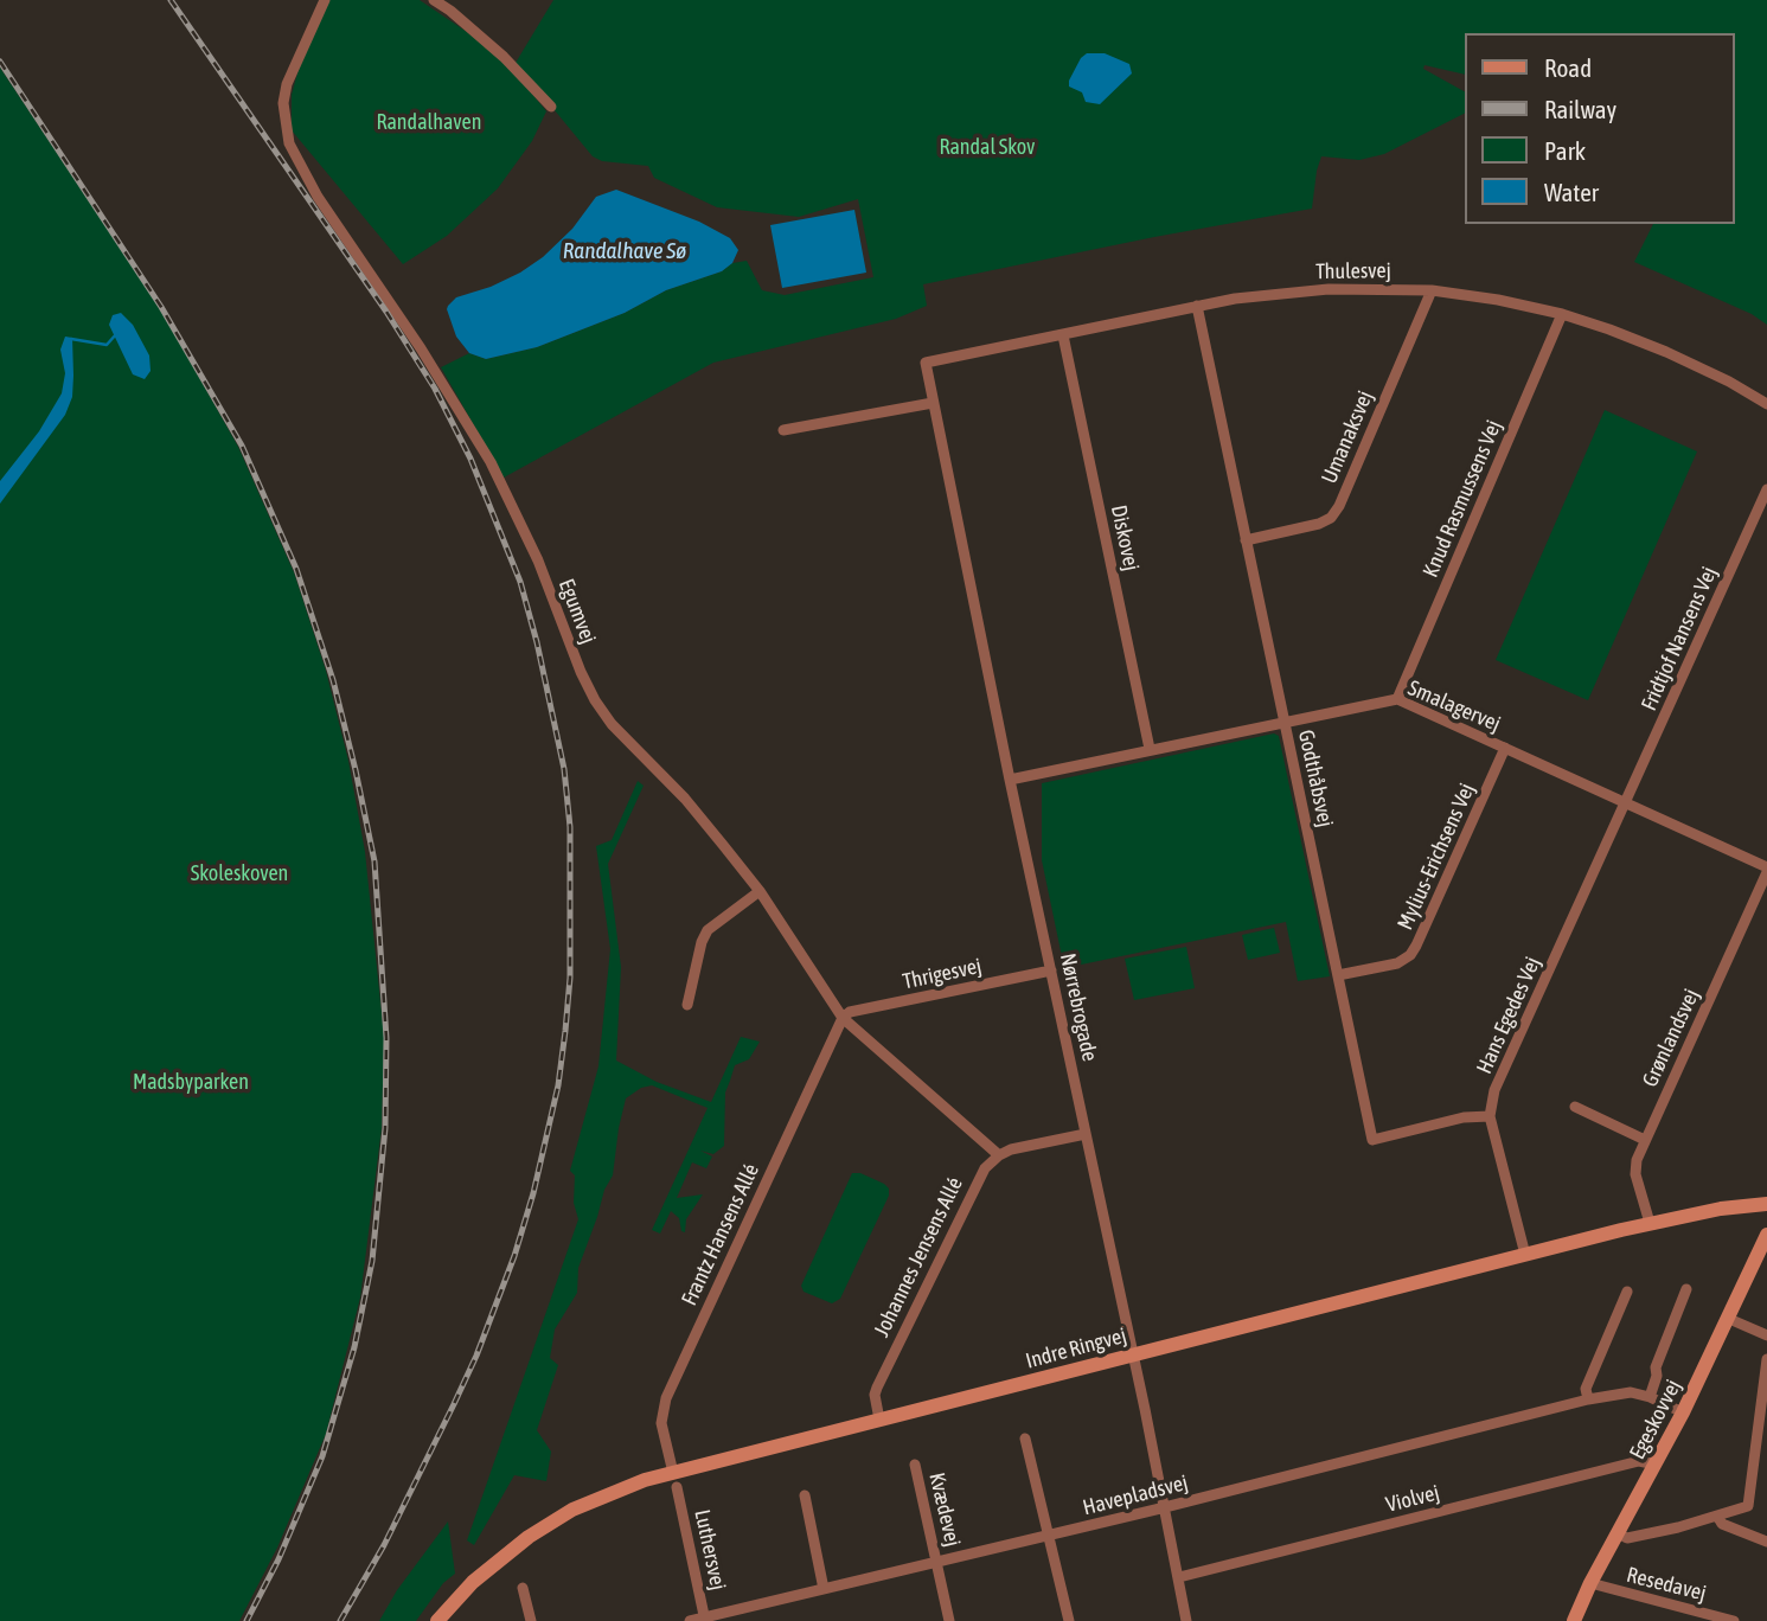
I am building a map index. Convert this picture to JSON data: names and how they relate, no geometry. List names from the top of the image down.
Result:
{
  "streets": {
    "street": [
      "Thulesvej",
      "Umanaksvej",
      "Knud Rasmussens Vej",
      "Diskovej",
      "Egumvej",
      "Fridtjof Nansens Vej",
      "Smalagervej",
      "Godthåbsvej",
      "Mylius-Erichsens Vej",
      "Thrigesvej",
      "Nørrebrogade",
      "Hans Egedes Vej",
      "Grønlandsvej",
      "Frantz Hansens Allé",
      "Johannes Jensens Allé",
      "Indre Ringvej",
      "Egeskovvej",
      "Havepladsvej",
      "Violvej",
      "Kvædevej",
      "Luthersvej",
      "Resedavej"
    ]
  },
  "crossings": [
    ["Thulesvej", "Umanaksvej"],
    ["Thulesvej", "Knud Rasmussens Vej"],
    ["Thulesvej", "Diskovej"],
    ["Thulesvej", "Godthåbsvej"],
    ["Thulesvej", "Nørrebrogade"],
    ["Umanaksvej", "Godthåbsvej"],
    ["Knud Rasmussens Vej", "Smalagervej"],
    ["Diskovej", "Smalagervej"],
    ["Egumvej", "Thrigesvej"],
    ["Egumvej", "Frantz Hansens Allé"],
    ["Egumvej", "Johannes Jensens Allé"],
    ["Fridtjof Nansens Vej", "Smalagervej"],
    ["Fridtjof Nansens Vej", "Hans Egedes Vej"],
    ["Smalagervej", "Godthåbsvej"],
    ["Smalagervej", "Mylius-Erichsens Vej"],
    ["Smalagervej", "Nørrebrogade"],
    ["Smalagervej", "Hans Egedes Vej"],
    ["Smalagervej", "Grønlandsvej"],
    ["Godthåbsvej", "Mylius-Erichsens Vej"],
    ["Godthåbsvej", "Hans Egedes Vej"],
    ["Thrigesvej", "Nørrebrogade"],
    ["Thrigesvej", "Frantz Hansens Allé"],
    ["Nørrebrogade", "Indre Ringvej"],
    ["Nørrebrogade", "Havepladsvej"],
    ["Nørrebrogade", "Violvej"],
    ["Hans Egedes Vej", "Indre Ringvej"],
    ["Grønlandsvej", "Indre Ringvej"],
    ["Frantz Hansens Allé", "Indre Ringvej"],
    ["Frantz Hansens Allé", "Luthersvej"],
    ["Johannes Jensens Allé", "Indre Ringvej"],
    ["Indre Ringvej", "Luthersvej"],
    ["Egeskovvej", "Havepladsvej"],
    ["Egeskovvej", "Violvej"],
    ["Egeskovvej", "Resedavej"],
    ["Havepladsvej", "Kvædevej"],
    ["Havepladsvej", "Luthersvej"]
  ],
  "water": ["Randalhave Sø"],
  "parks": [
    "Randalhaven",
    "Randal Skov",
    "Skoleskoven",
    "Madsbyparken"
  ],
  "legend": [
    "Road",
    "Railway",
    "Park",
    "Water"
  ]
}
